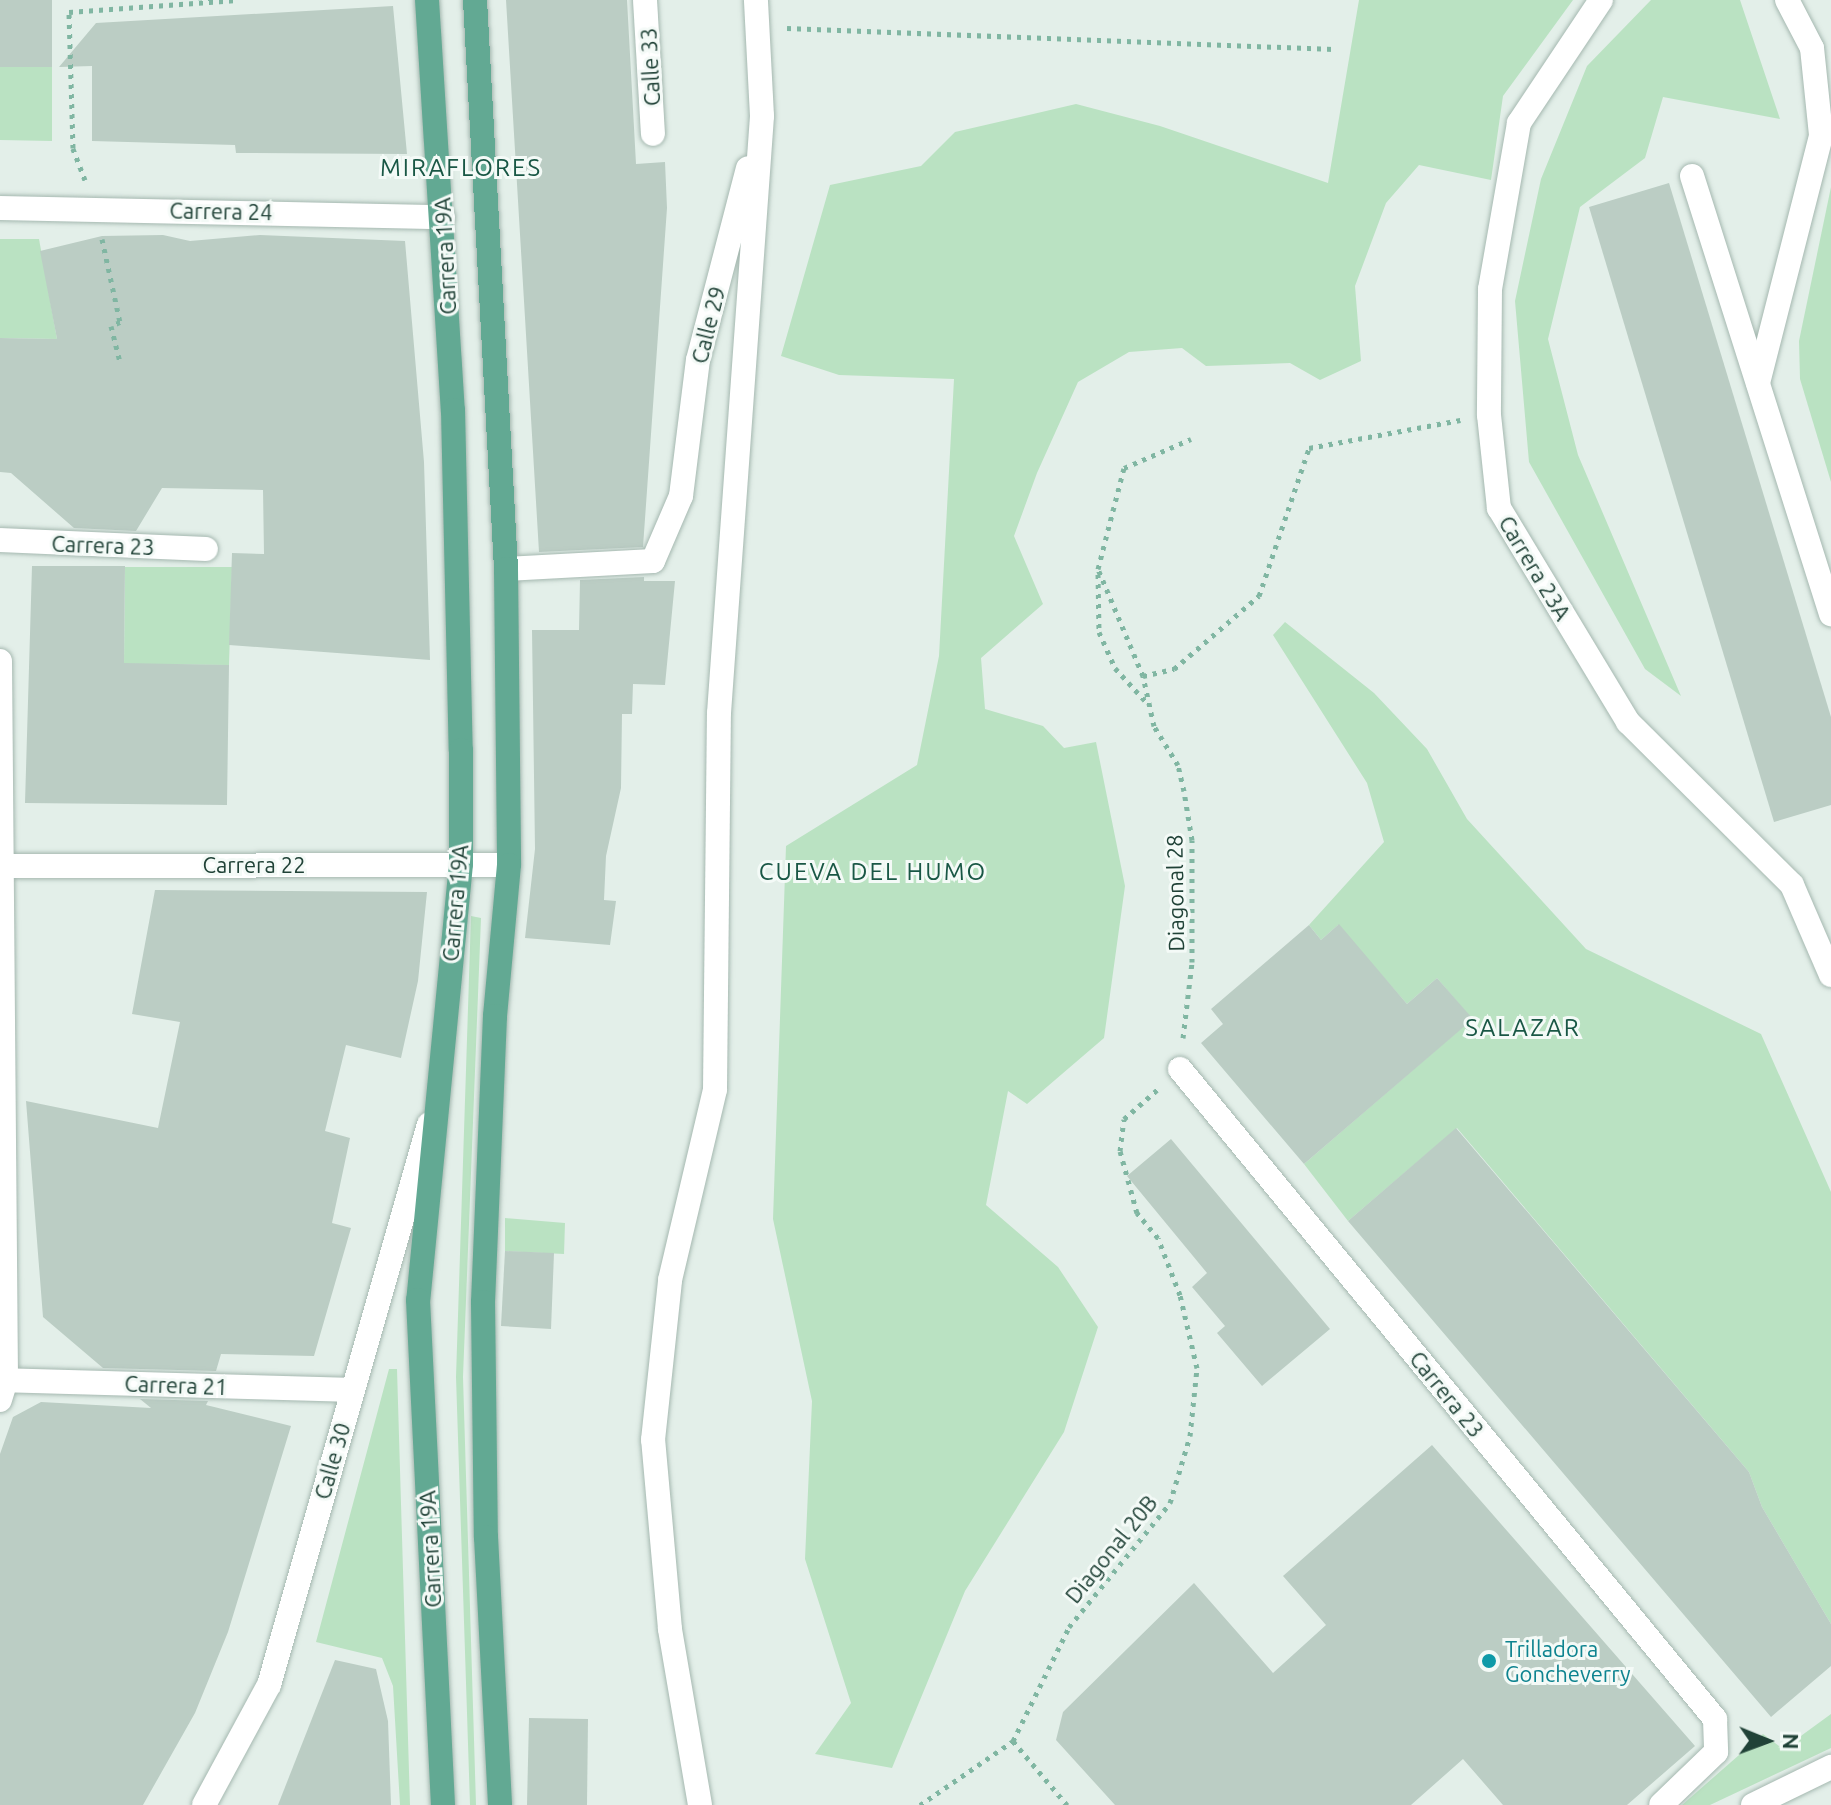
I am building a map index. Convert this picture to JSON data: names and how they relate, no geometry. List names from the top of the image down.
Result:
{
  "streets": {
    "main road": ["Carrera 19A"],
    "street": [
      "Calle 33",
      "Carrera 24",
      "Calle 29",
      "Carrera 23",
      "Carrera 23A",
      "Carrera 22",
      "Carrera 21",
      "Calle 30"
    ],
    "path": ["Diagonal 28", "Diagonal 20B"]
  },
  "crossings": [
    ["Carrera 24", "Carrera 19A"],
    ["Carrera 19A", "Calle 29"],
    ["Carrera 19A", "Carrera 22"],
    ["Carrera 19A", "Calle 30"],
    ["Carrera 23", "Diagonal 28"],
    ["Carrera 23", "Diagonal 20B"],
    ["Diagonal 28", "Diagonal 20B"],
    ["Carrera 21", "Calle 30"]
  ],
  "districts": ["MIRAFLORES", "CUEVA DEL HUMO", "SALAZAR"],
  "places": ["Trilladora Goncheverry"],
  "north": "right"
}
